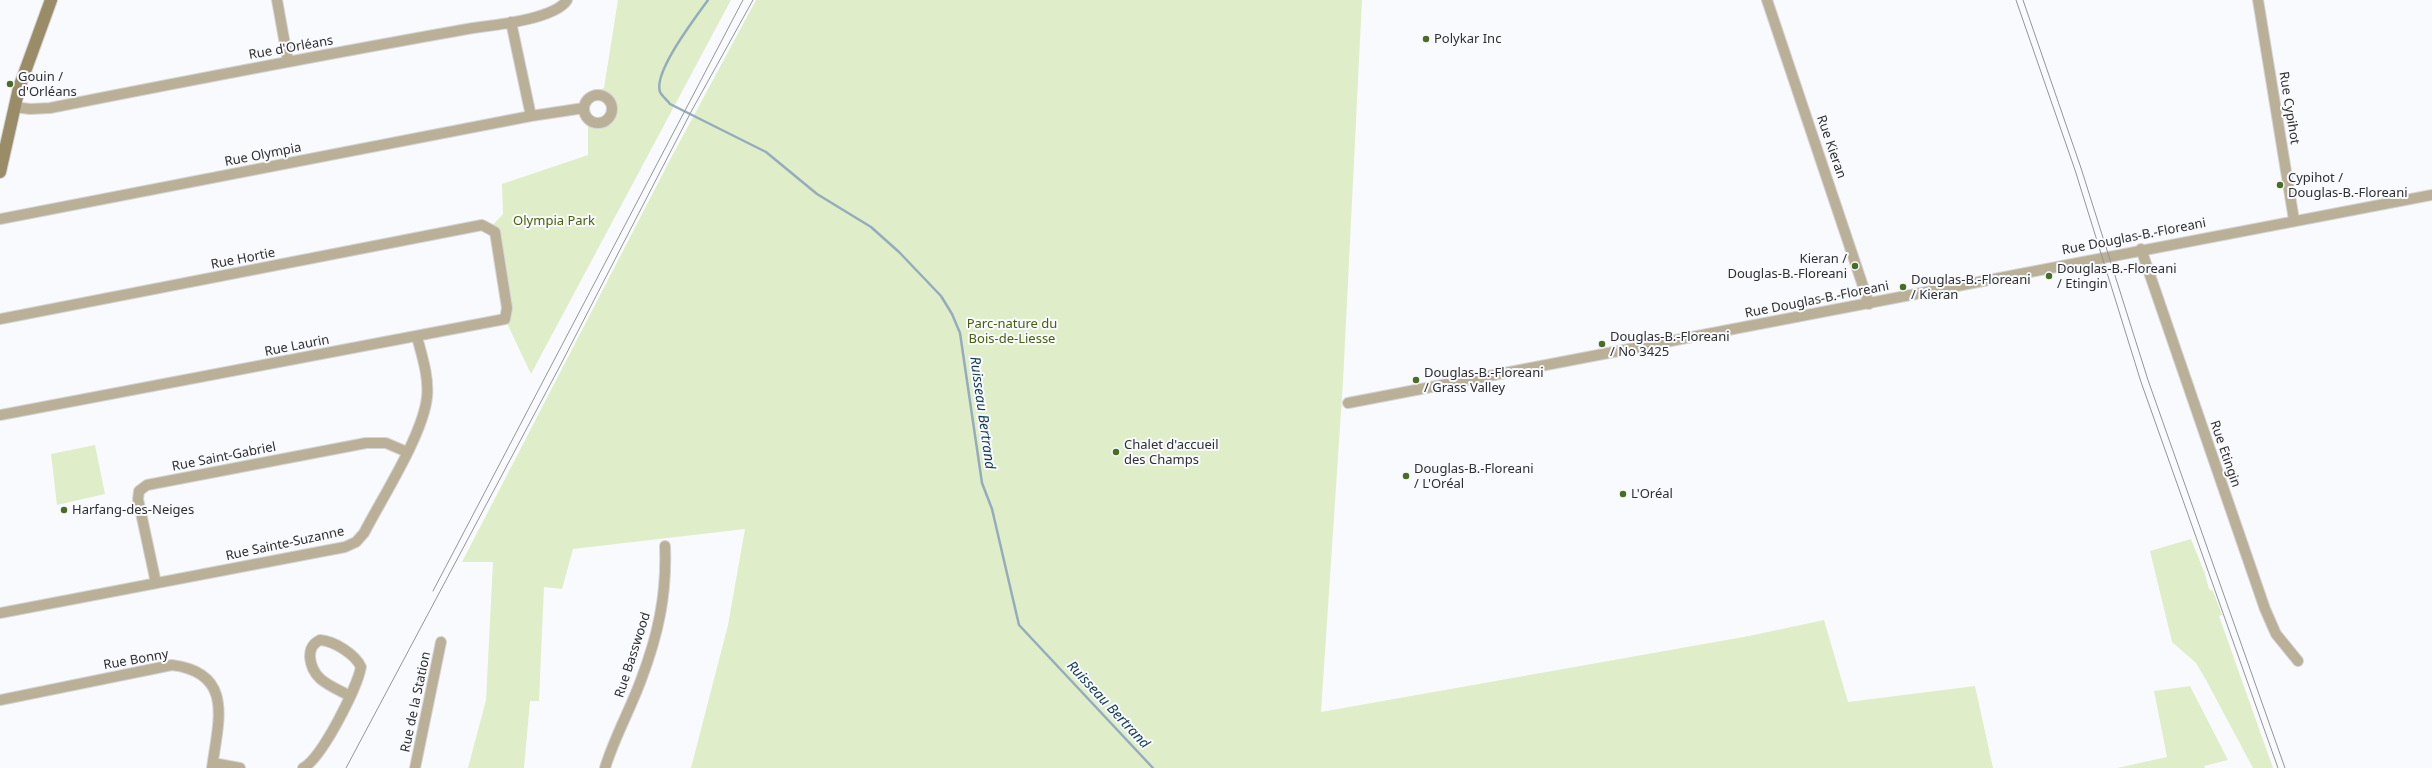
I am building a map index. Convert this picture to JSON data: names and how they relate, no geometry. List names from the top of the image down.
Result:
{
  "streets": {
    "street": [
      "Rue d'Orléans",
      "Rue Cypihot",
      "Rue Kieran",
      "Rue Olympia",
      "Rue Douglas-B.-Floreani",
      "Rue Hortie",
      "Rue Laurin",
      "Rue Etingin",
      "Rue Saint-Gabriel",
      "Rue Sainte-Suzanne",
      "Rue Basswood",
      "Rue Bonny",
      "Rue de la Station"
    ]
  },
  "crossings": [
    ["Rue Cypihot", "Rue Douglas-B.-Floreani"],
    ["Rue Kieran", "Rue Douglas-B.-Floreani"],
    ["Rue Douglas-B.-Floreani", "Rue Etingin"],
    ["Rue Hortie", "Rue Laurin"],
    ["Rue Laurin", "Rue Sainte-Suzanne"],
    ["Rue Saint-Gabriel", "Rue Sainte-Suzanne"]
  ],
  "water": ["Ruisseau Bertrand"],
  "parks": ["Olympia Park", "Parc-nature du Bois-de-Liesse"],
  "places": [
    "Polykar Inc",
    "Gouin / d'Orléans",
    "Cypihot / Douglas-B.-Floreani",
    "Kieran / Douglas-B.-Floreani",
    "Douglas-B.-Floreani / Etingin",
    "Douglas-B.-Floreani / Kieran",
    "Douglas-B.-Floreani / No 3425",
    "Douglas-B.-Floreani / Grass Valley",
    "Chalet d'accueil des Champs",
    "Douglas-B.-Floreani / L'Oréal",
    "L'Oréal",
    "Harfang-des-Neiges"
  ]
}
